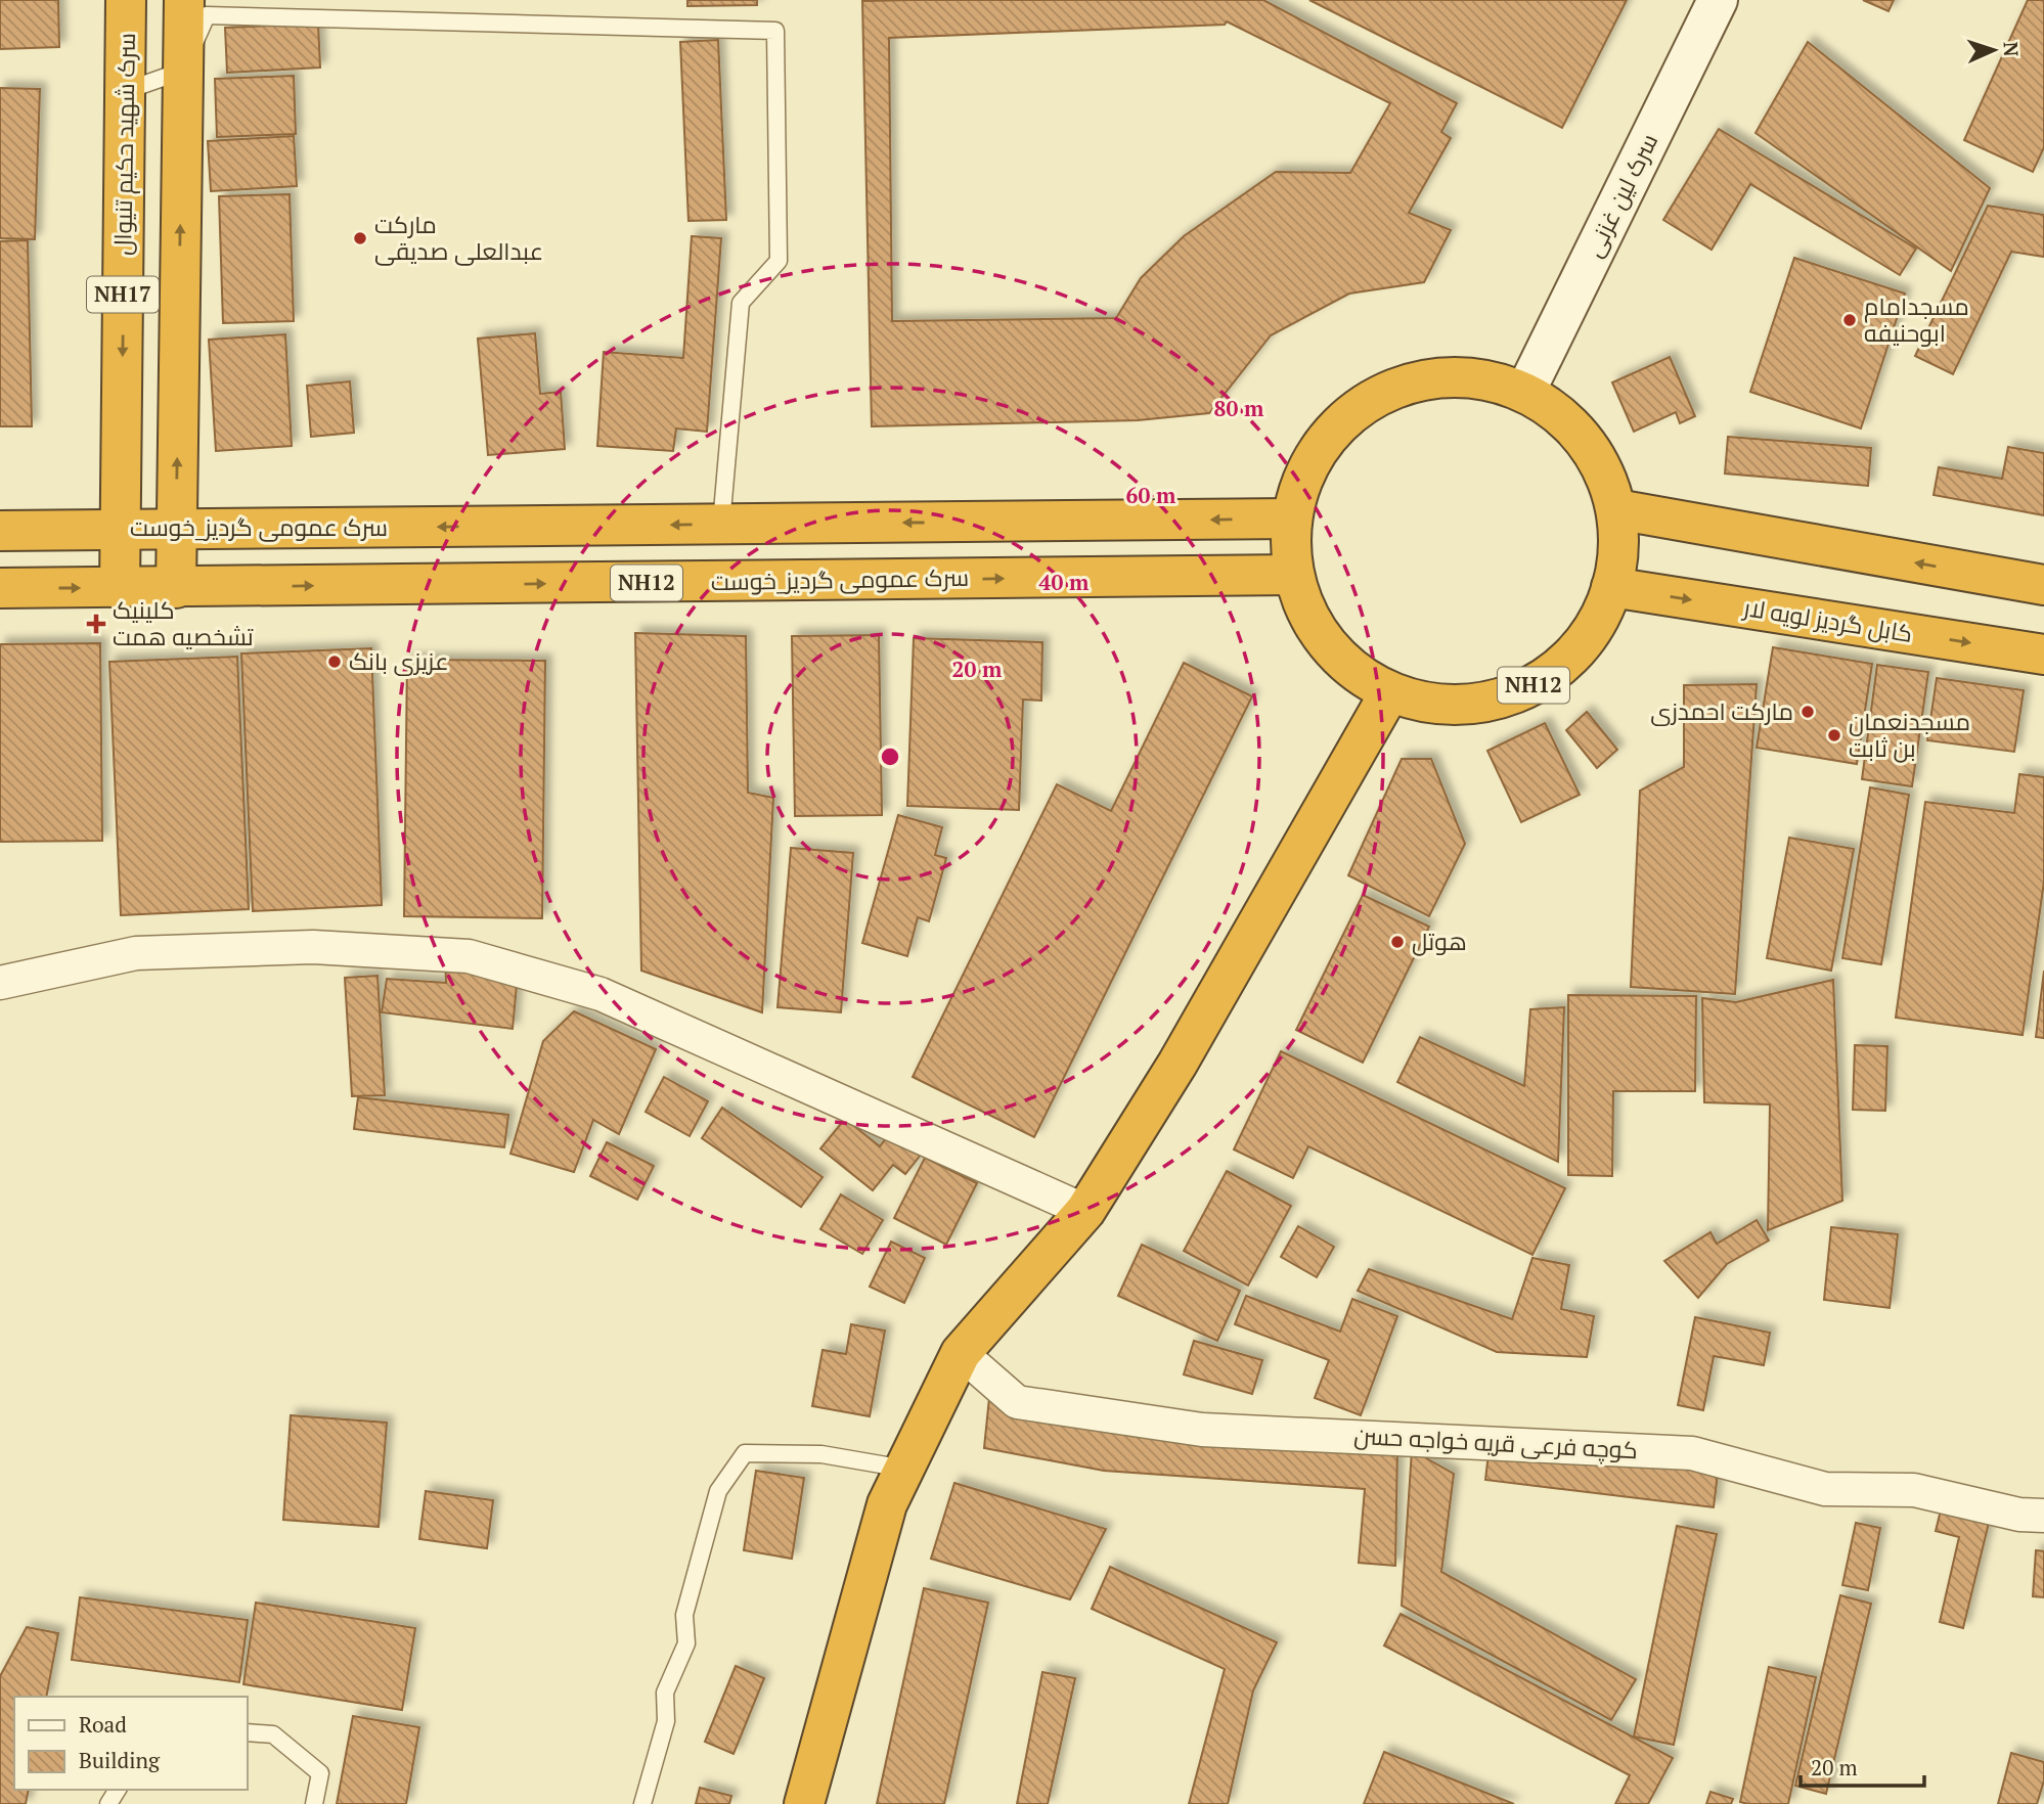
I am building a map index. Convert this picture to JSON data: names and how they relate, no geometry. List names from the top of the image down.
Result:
{
  "streets": {
    "highway": [
      "سرک شهید حکیم تنیوال",
      "NH17",
      "سرک عمومی گردیز_خوست",
      "NH12",
      "کابل گردیز لویه لار"
    ],
    "main road": ["سرک لین غزنی"],
    "street": ["کوچه فرعی قریه خواجه حسن"]
  },
  "crossings": [
    ["سرک شهید حکیم تنیوال", "سرک عمومی گردیز_خوست"],
    ["سرک لین غزنی", "NH12"],
    ["NH17", "سرک عمومی گردیز_خوست"],
    ["سرک عمومی گردیز_خوست", "NH12"],
    ["NH12", "کابل گردیز لویه لار"]
  ],
  "places": {
    "other": [
      "مارکت عبدالعلی صدیقی",
      "مسجدامام ابوحنیفه",
      "عزیزی بانک",
      "مارکت احمدزی",
      "مسجدنعمان بن ثابت",
      "هوتل"
    ],
    "health": ["کلینیک تشخصیه همت"]
  },
  "legend": ["Road", "Building"],
  "scale_bar": "20 m",
  "north": "right",
  "rings": [
    "80 m",
    "60 m",
    "40 m",
    "20 m"
  ]
}
